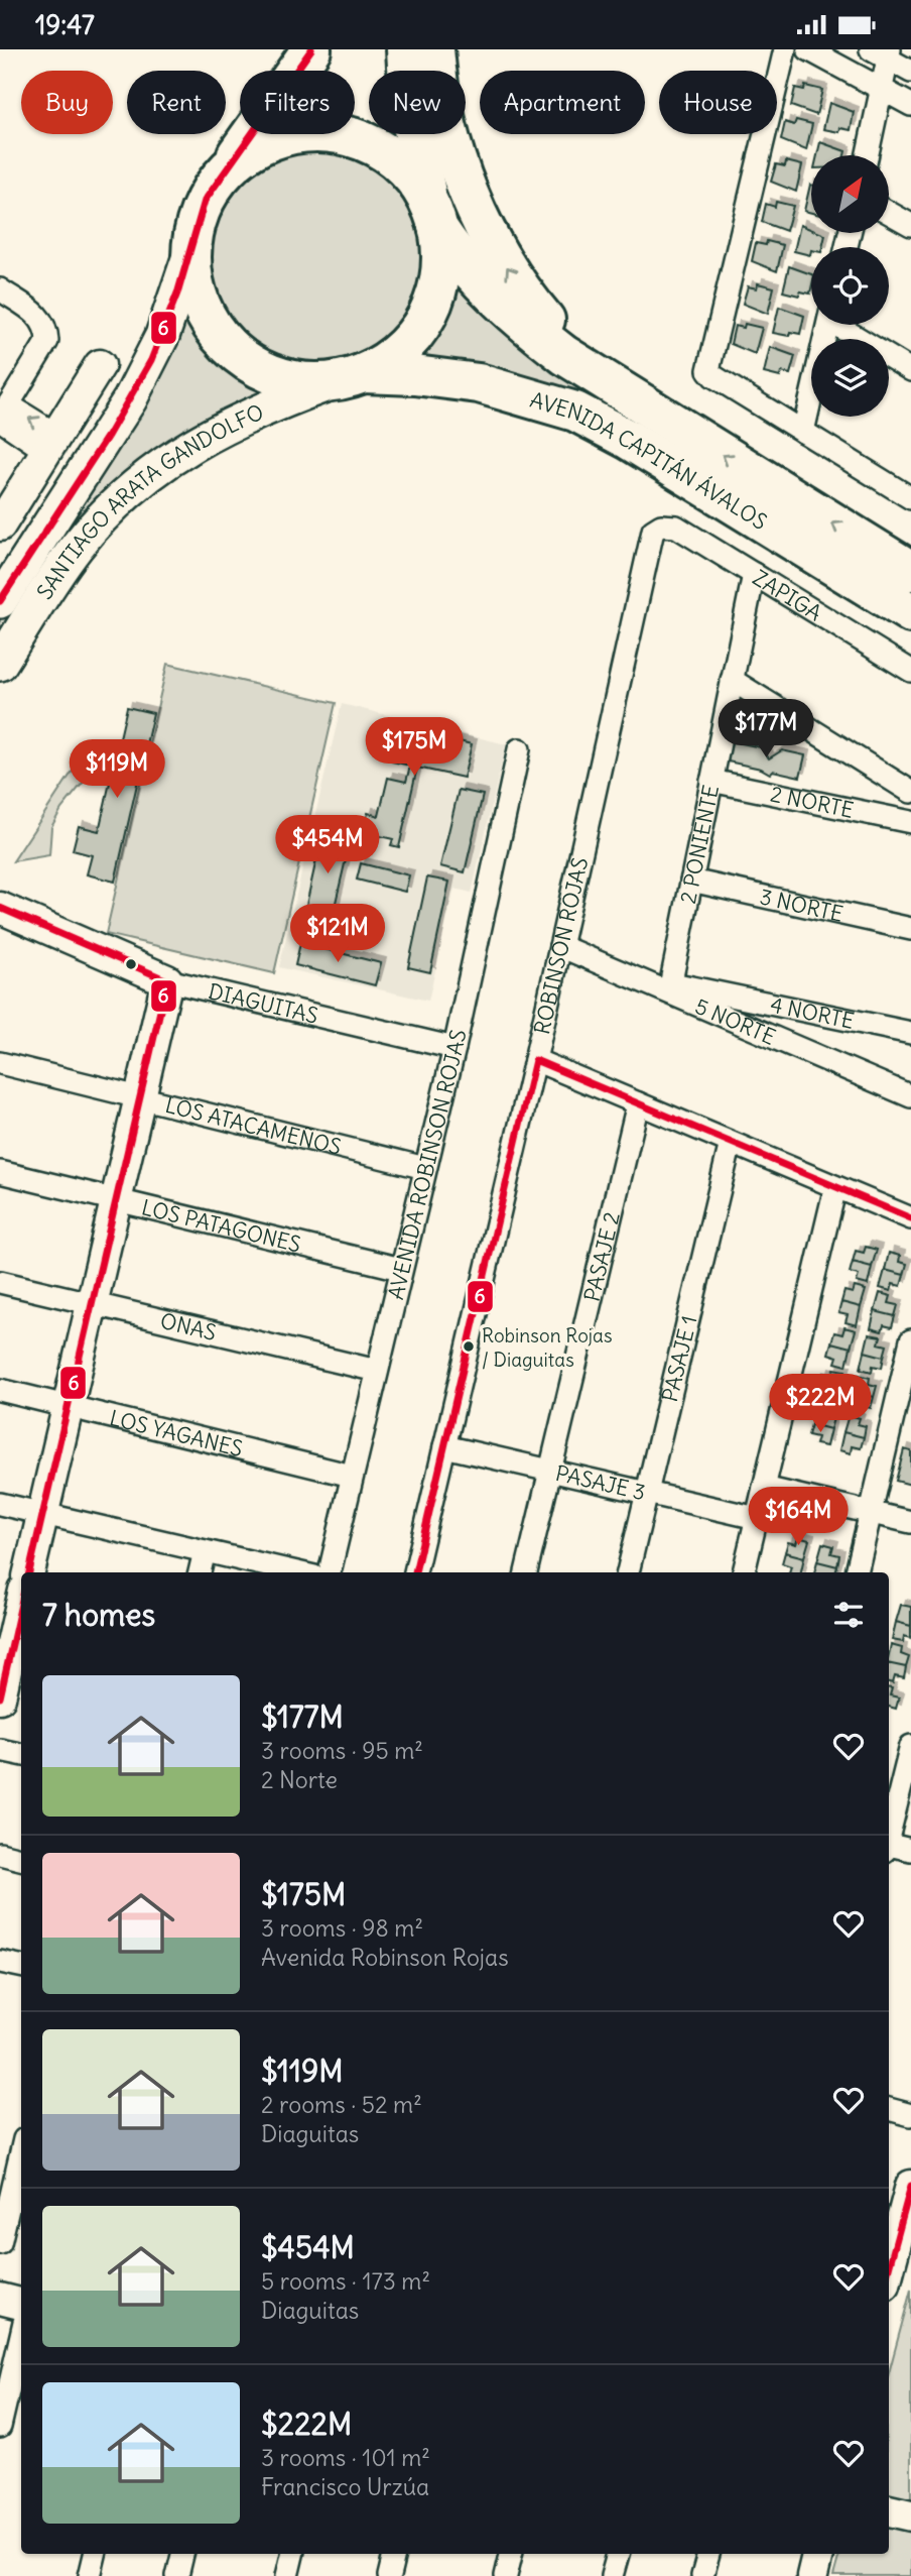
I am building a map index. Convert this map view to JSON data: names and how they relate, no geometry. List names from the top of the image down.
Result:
{
  "streets": {
    "highway": ["AVENIDA CAPITÁN ÁVALOS"],
    "main road": ["SANTIAGO ARATA GANDOLFO"],
    "street": [
      "ZAPIGA",
      "2 NORTE",
      "2 PONIENTE",
      "3 NORTE",
      "ROBINSON ROJAS",
      "DIAGUITAS",
      "4 NORTE",
      "5 NORTE",
      "LOS ATACAMEÑOS",
      "AVENIDA ROBINSON ROJAS",
      "LOS PATAGONES",
      "PASAJE 2",
      "ONAS",
      "PASAJE 1",
      "LOS YAGANES",
      "PASAJE 3"
    ]
  },
  "crossings": [
    ["AVENIDA CAPITÁN ÁVALOS", "SANTIAGO ARATA GANDOLFO"],
    ["ZAPIGA", "2 PONIENTE"],
    ["ZAPIGA", "ROBINSON ROJAS"],
    ["2 NORTE", "2 PONIENTE"],
    ["2 PONIENTE", "3 NORTE"],
    ["2 PONIENTE", "4 NORTE"],
    ["2 PONIENTE", "5 NORTE"],
    ["ROBINSON ROJAS", "5 NORTE"],
    ["ROBINSON ROJAS", "PASAJE 3"],
    ["DIAGUITAS", "AVENIDA ROBINSON ROJAS"],
    ["4 NORTE", "5 NORTE"],
    ["LOS ATACAMEÑOS", "AVENIDA ROBINSON ROJAS"],
    ["AVENIDA ROBINSON ROJAS", "LOS PATAGONES"],
    ["AVENIDA ROBINSON ROJAS", "ONAS"],
    ["AVENIDA ROBINSON ROJAS", "LOS YAGANES"],
    ["PASAJE 2", "PASAJE 3"],
    ["PASAJE 1", "PASAJE 3"]
  ],
  "places": ["Robinson Rojas / Diaguitas"],
  "lines": ["transit line 6"],
  "north": "top right",
  "page": {
    "status": "19:47",
    "chip": [
      "Buy",
      "Rent",
      "Filters",
      "New",
      "Apartment",
      "House"
    ],
    "price": [
      "$177M",
      "$175M",
      "$119M",
      "$454M",
      "$121M",
      "$222M",
      "$164M"
    ],
    "heading": "7 homes",
    "list": [
      {
        "name": "$177M",
        "note": "3 rooms · 95 m² · 2 Norte"
      },
      {
        "name": "$175M",
        "note": "3 rooms · 98 m² · Avenida Robinson Rojas"
      },
      {
        "name": "$119M",
        "note": "2 rooms · 52 m² · Diaguitas"
      },
      {
        "name": "$454M",
        "note": "5 rooms · 173 m² · Diaguitas"
      },
      {
        "name": "$222M",
        "note": "3 rooms · 101 m² · Francisco Urzúa"
      }
    ]
  }
}
